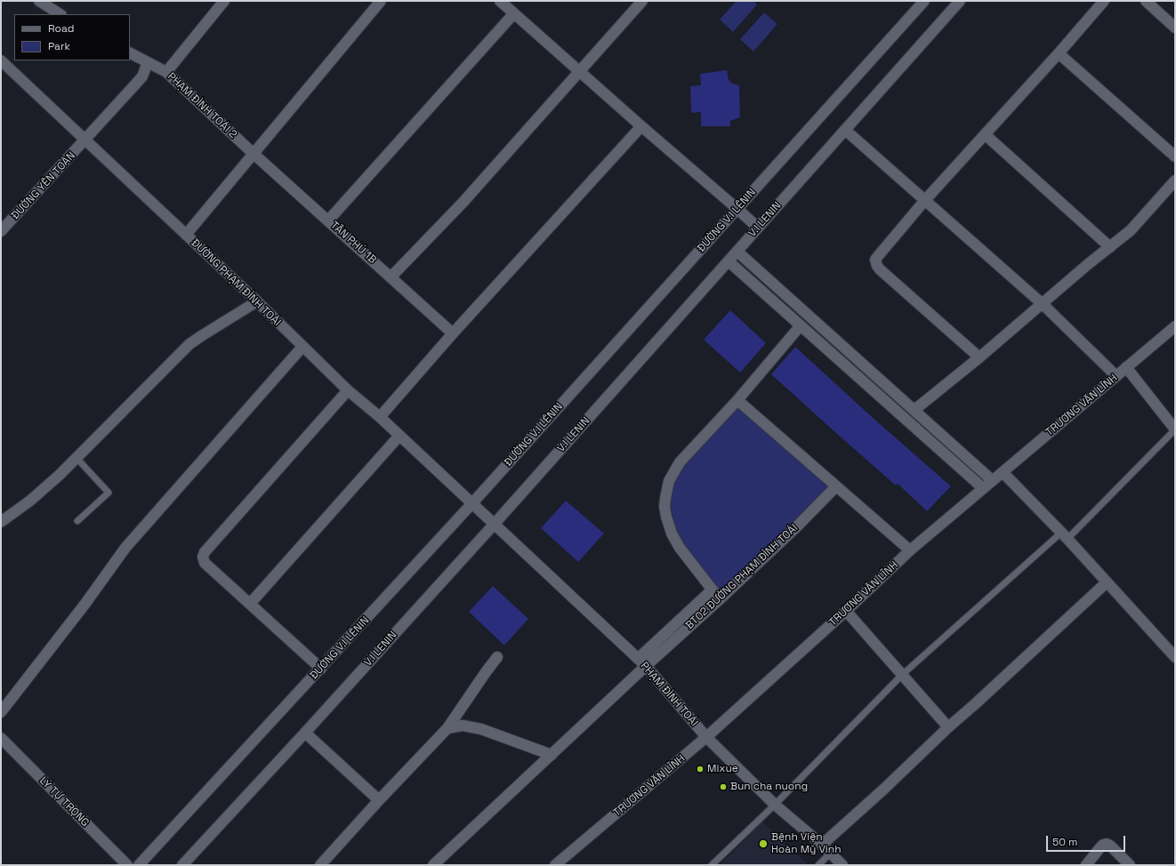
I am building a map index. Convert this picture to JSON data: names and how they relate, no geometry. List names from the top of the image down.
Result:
{
  "streets": {
    "street": [
      "PHẠM ĐÌNH TOÁI 2",
      "ĐƯỜNG YÊN TOÀN",
      "V.I LENIN",
      "ĐƯỜNG V.I LÊNIN",
      "TÂN PHÚ 1B",
      "ĐƯỜNG PHẠM ĐÌNH TOÁI",
      "TRƯƠNG VĂN LĨNH",
      "BT02 ĐƯỜNG PHẠM ĐÌNH TOÁI",
      "PHẠM ĐÌNH TOÁI",
      "LÝ TỰ TRỌNG"
    ]
  },
  "crossings": [
    ["PHẠM ĐÌNH TOÁI 2", "ĐƯỜNG YÊN TOÀN"],
    ["PHẠM ĐÌNH TOÁI 2", "TÂN PHÚ 1B"],
    ["ĐƯỜNG YÊN TOÀN", "ĐƯỜNG PHẠM ĐÌNH TOÁI"],
    ["V.I LENIN", "PHẠM ĐÌNH TOÁI"],
    ["ĐƯỜNG V.I LÊNIN", "ĐƯỜNG PHẠM ĐÌNH TOÁI"],
    ["ĐƯỜNG V.I LÊNIN", "PHẠM ĐÌNH TOÁI"],
    ["ĐƯỜNG PHẠM ĐÌNH TOÁI", "PHẠM ĐÌNH TOÁI"],
    ["TRƯƠNG VĂN LĨNH", "PHẠM ĐÌNH TOÁI"],
    ["BT02 ĐƯỜNG PHẠM ĐÌNH TOÁI", "PHẠM ĐÌNH TOÁI"]
  ],
  "places": ["Mixue", "Bun cha nuong", "Bệnh Viện Hoàn Mỹ Vinh"],
  "legend": ["Road", "Park"],
  "scale_bar": "50 m"
}
